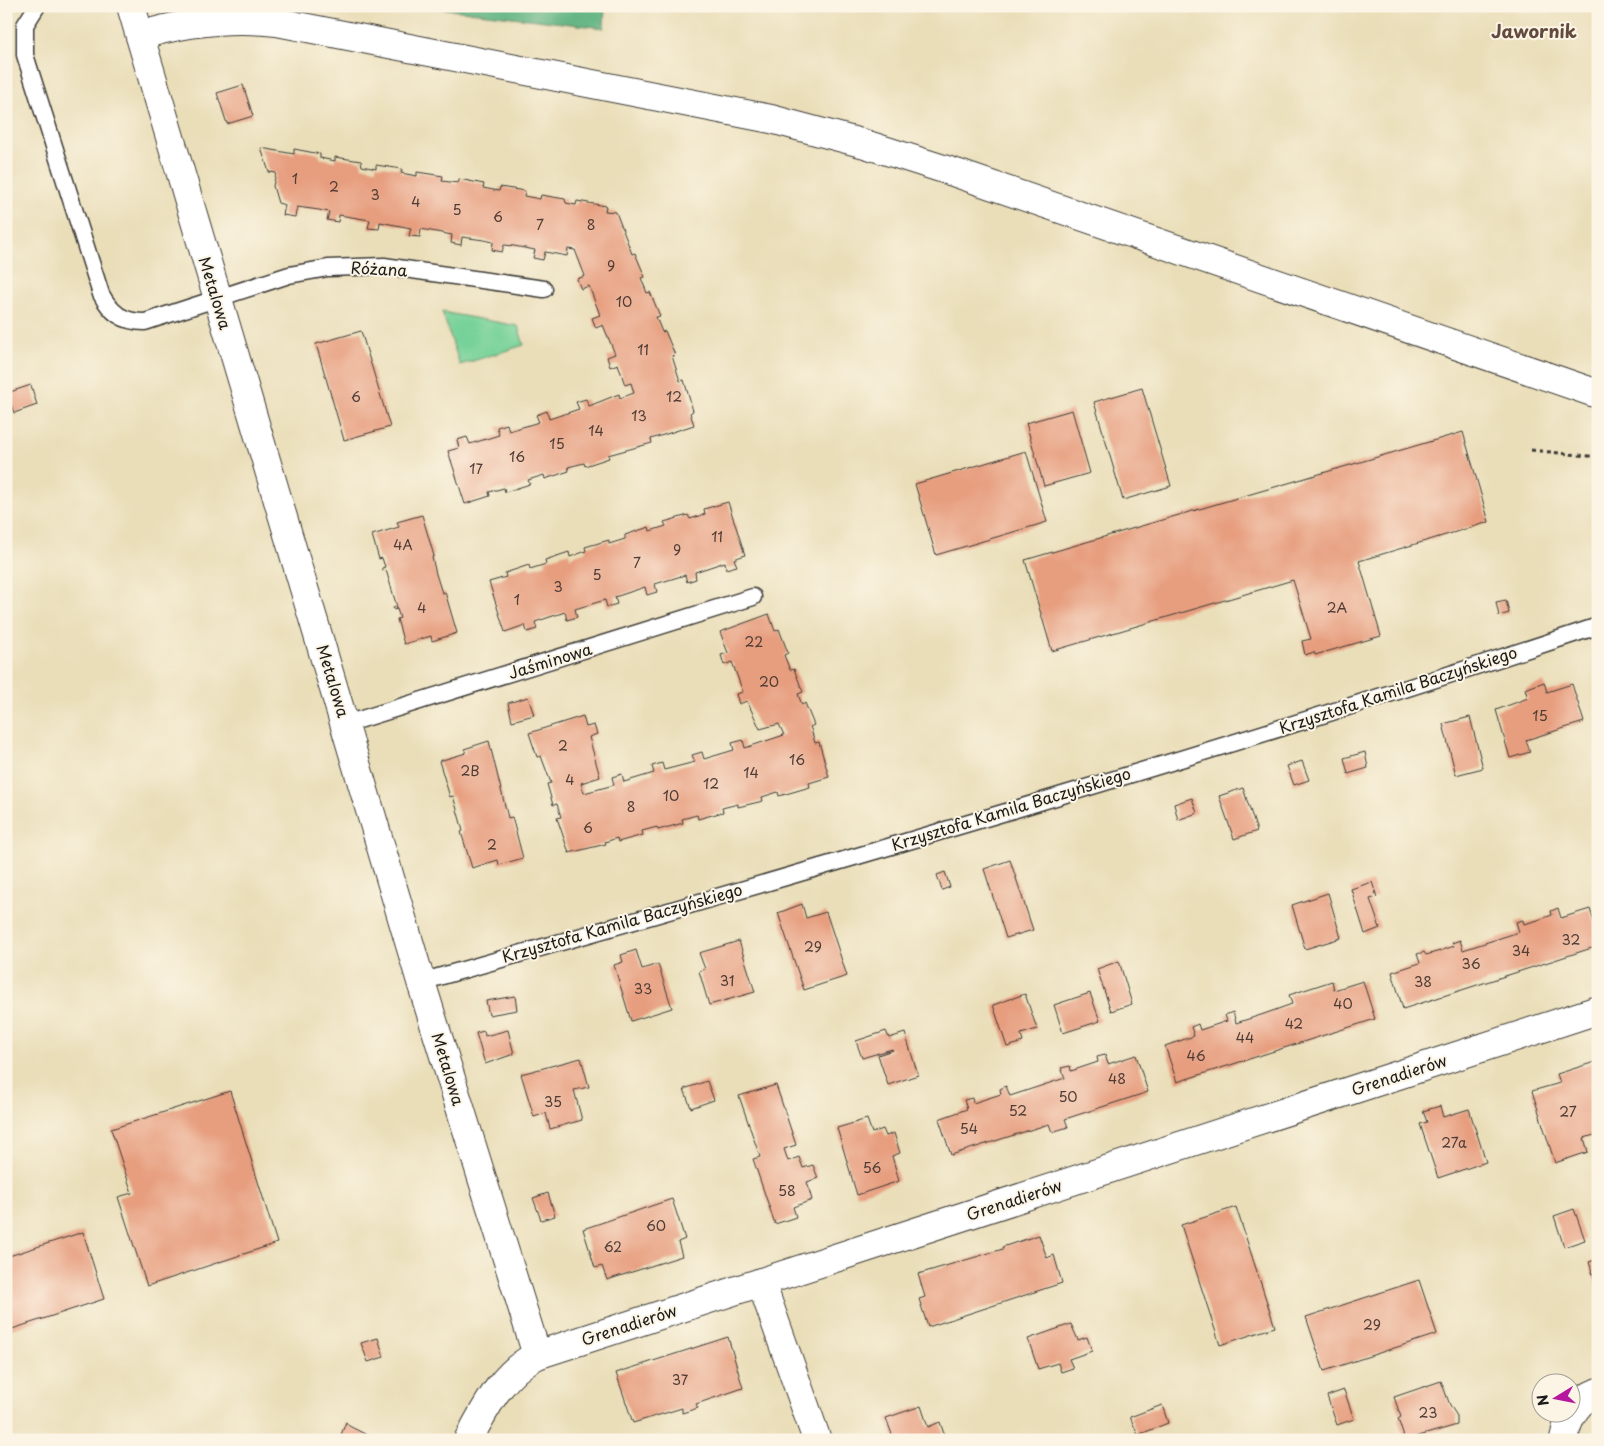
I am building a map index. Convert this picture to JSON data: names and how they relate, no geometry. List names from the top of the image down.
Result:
{
  "streets": {
    "street": ["Metalowa", "Grenadierów"],
    "lane": ["Różana", "Jaśminowa", "Krzysztofa Kamila Baczyńskiego"]
  },
  "crossings": [
    ["Różana", "Metalowa"],
    ["Metalowa", "Jaśminowa"],
    ["Metalowa", "Krzysztofa Kamila Baczyńskiego"],
    ["Metalowa", "Grenadierów"]
  ],
  "districts": ["Jawornik"],
  "house_numbers": [
    "1",
    "2",
    "3",
    "4",
    "5",
    "6",
    "7",
    "8",
    "9",
    "10",
    "11",
    "6",
    "12",
    "13",
    "14",
    "15",
    "16",
    "17",
    "11",
    "4A",
    "9",
    "7",
    "5",
    "3",
    "1",
    "4",
    "2A",
    "22",
    "20",
    "15",
    "2",
    "16",
    "2B",
    "14",
    "4",
    "12",
    "10",
    "8",
    "6",
    "2",
    "32",
    "29",
    "34",
    "36",
    "31",
    "38",
    "33",
    "40",
    "42",
    "44",
    "46",
    "48",
    "50",
    "35",
    "52",
    "27",
    "54",
    "27a",
    "56",
    "58",
    "60",
    "62",
    "29",
    "37",
    "23"
  ],
  "north": "left"
}
